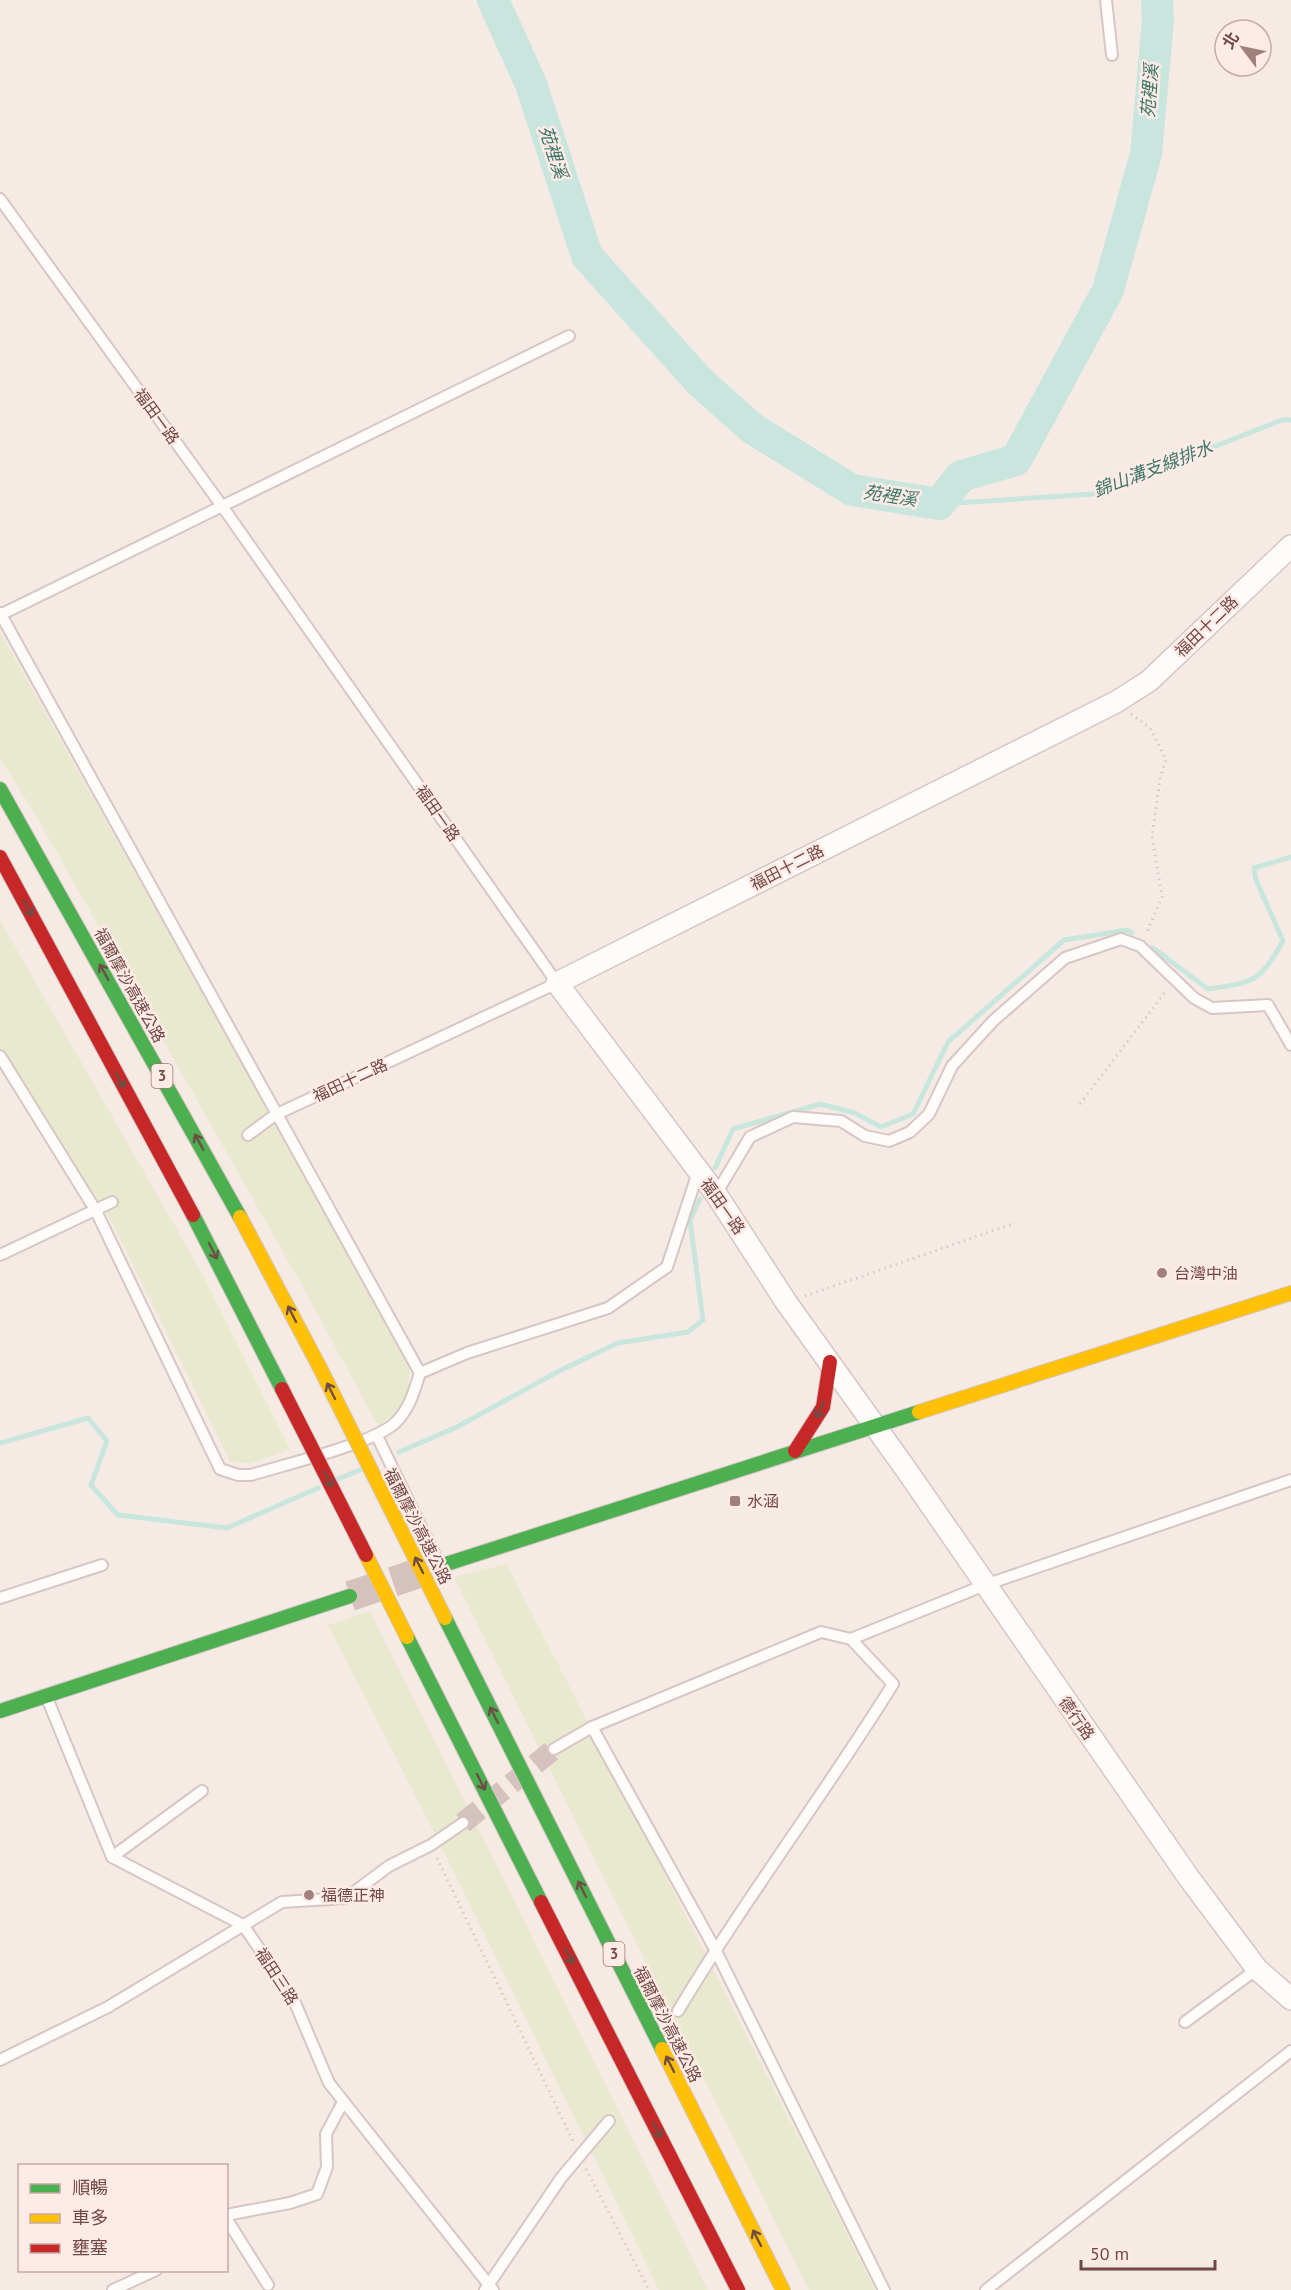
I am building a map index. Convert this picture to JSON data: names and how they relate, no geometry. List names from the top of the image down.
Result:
{
  "streets": {
    "main road": ["福爾摩沙高速公路", "3"],
    "street": ["福田一路", "福田十二路", "德行路"],
    "lane": ["福田三路"]
  },
  "crossings": [
    ["福田一路", "福田十二路"],
    ["福田一路", "德行路"]
  ],
  "water": ["苑裡溪", "錦山溝支線排水"],
  "places": {
    "other": ["台灣中油", "福德正神"],
    "transit": ["水涵"]
  },
  "legend": ["順暢", "車多", "壅塞"],
  "scale_bar": "50 m",
  "north": "top left"
}
